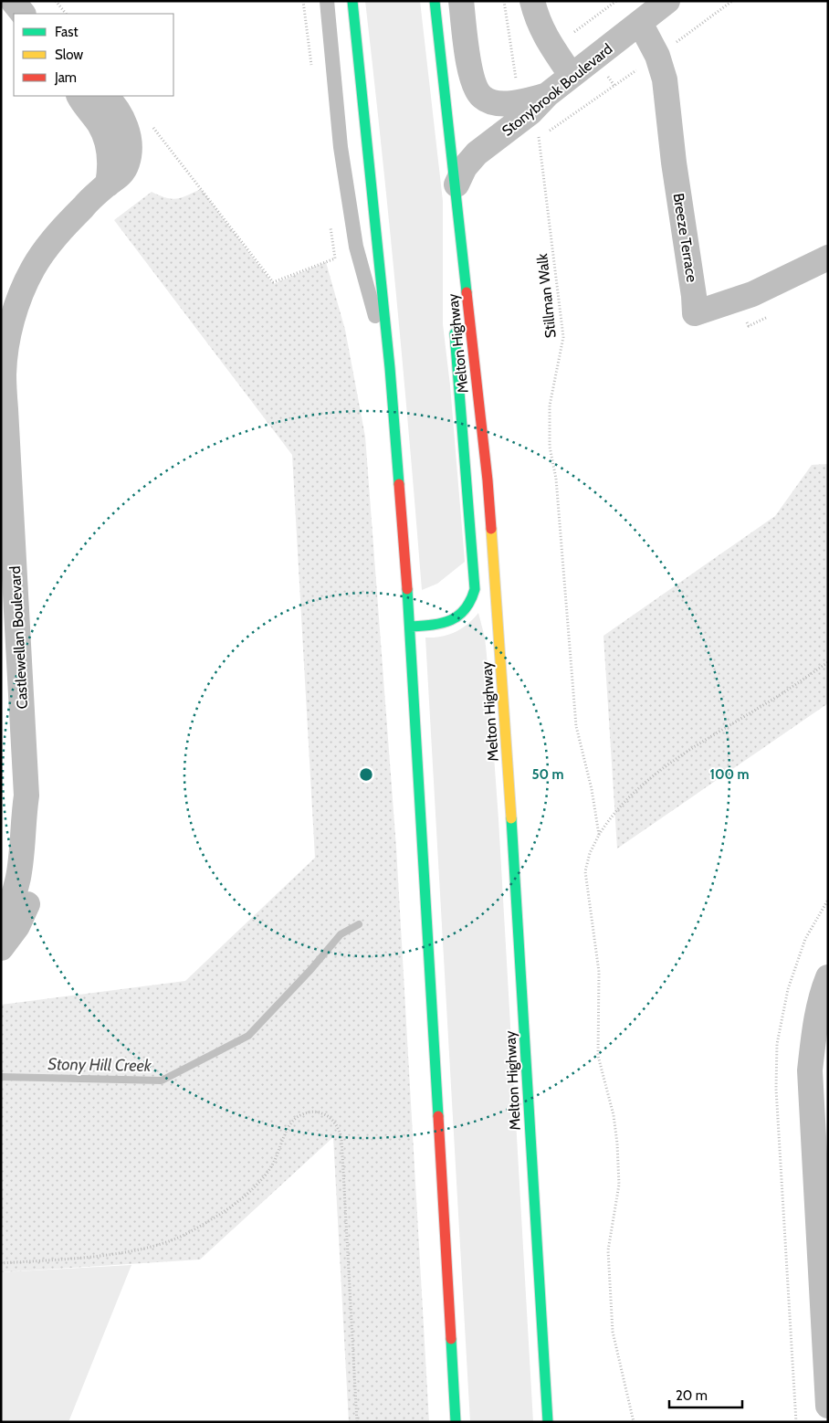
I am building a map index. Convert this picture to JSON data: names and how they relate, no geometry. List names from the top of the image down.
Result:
{
  "streets": {
    "highway": ["Melton Highway"],
    "street": ["Stonybrook Boulevard", "Breeze Terrace", "Castlewellan Boulevard"],
    "path": ["Stillman Walk"]
  },
  "crossings": [
    ["Stonybrook Boulevard", "Breeze Terrace"],
    ["Stonybrook Boulevard", "Stillman Walk"],
    ["Stonybrook Boulevard", "Melton Highway"]
  ],
  "water": ["Stony Hill Creek"],
  "legend": ["Fast", "Slow", "Jam"],
  "scale_bar": "20 m",
  "rings": ["50 m", "100 m"]
}
